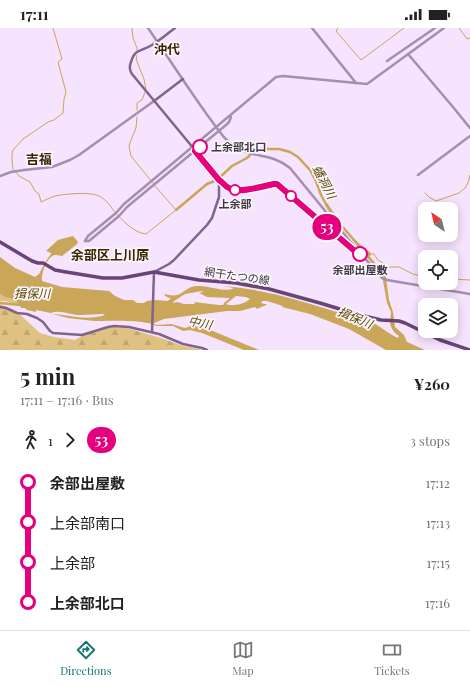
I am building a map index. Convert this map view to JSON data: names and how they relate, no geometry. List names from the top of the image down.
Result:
{
  "streets": {
    "main road": ["網干たつの線"]
  },
  "districts": ["沖代", "吉福", "余部区上川原"],
  "water": ["蟠洞川", "揖保川", "中川"],
  "places": ["上余部北口", "上余部", "余部出屋敷"],
  "lines": ["bus line 53"],
  "north": "top left",
  "page": {
    "status": "17:11",
    "on_map": "53",
    "heading": ["5 min", "17:11 – 17:16 · Bus", "¥260"],
    "legs": ["1", "53", "3 stops"],
    "list": [
      {
        "name": "余部出屋敷",
        "value": "17:12"
      },
      {
        "name": "上余部南口",
        "value": "17:13"
      },
      {
        "name": "上余部",
        "value": "17:15"
      },
      {
        "name": "上余部北口",
        "value": "17:16"
      }
    ],
    "tabs": ["Directions", "Map", "Tickets"]
  }
}
